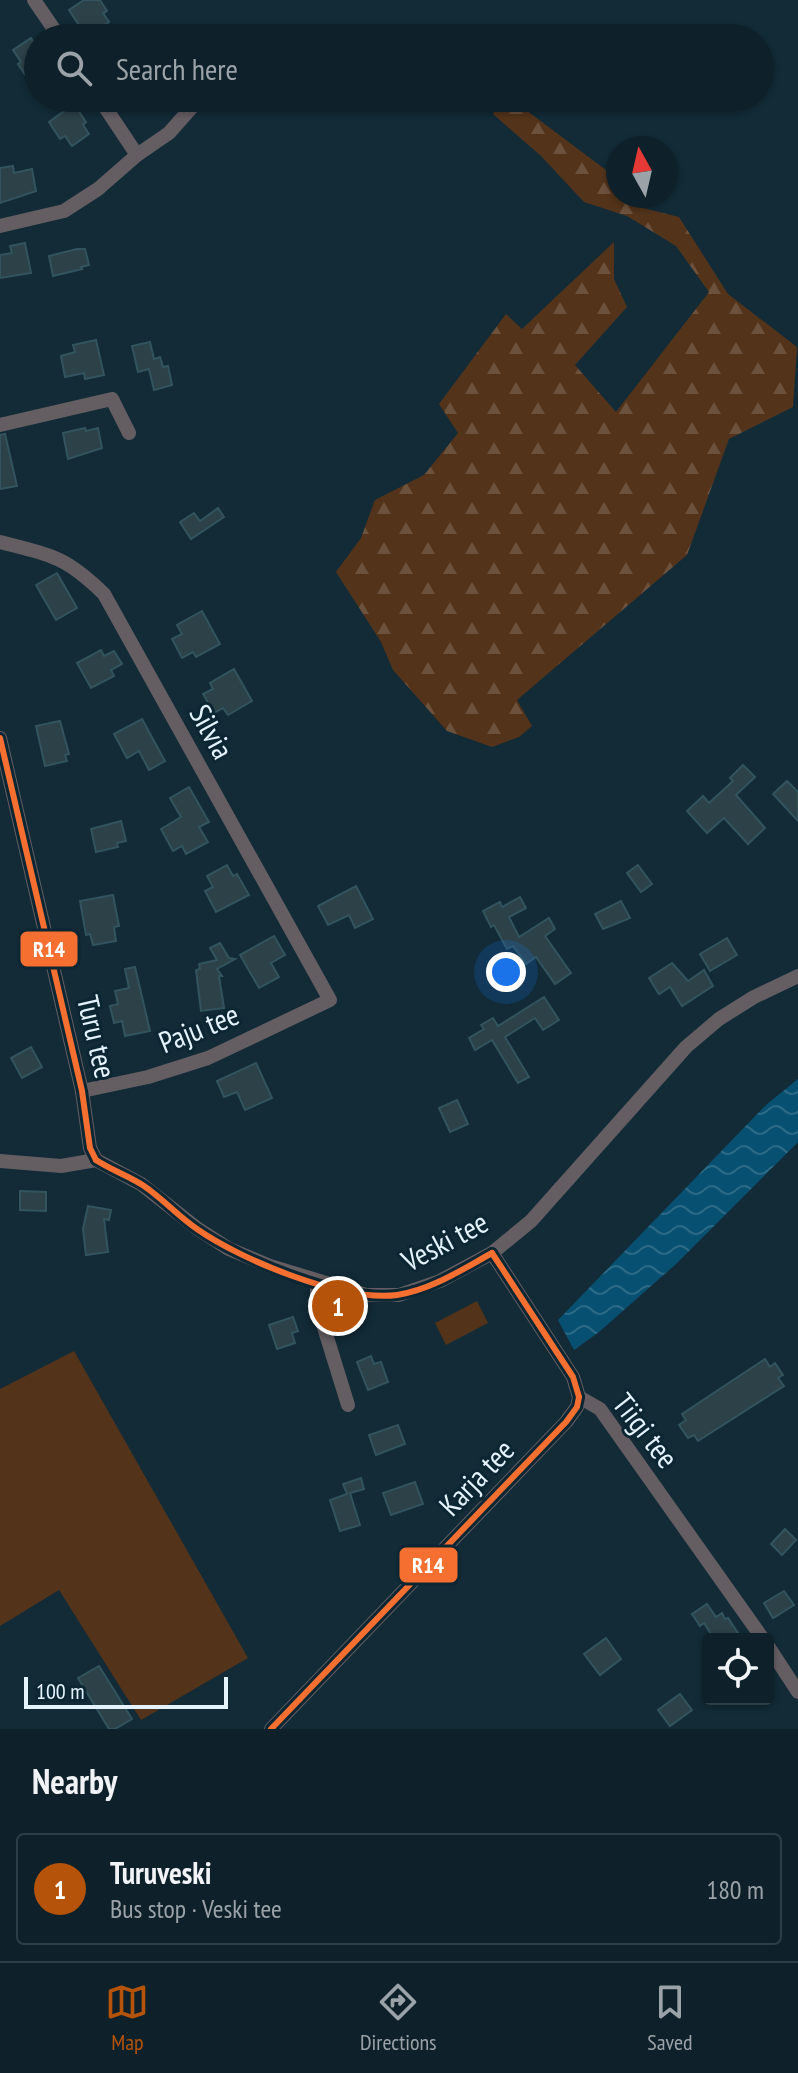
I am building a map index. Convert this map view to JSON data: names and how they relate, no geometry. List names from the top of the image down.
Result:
{
  "streets": {
    "street": [
      "Silvia",
      "Paju tee",
      "Turu tee",
      "Veski tee",
      "Tiigi tee",
      "Karja tee"
    ]
  },
  "crossings": [
    ["Silvia", "Paju tee"],
    ["Paju tee", "Turu tee"],
    ["Turu tee", "Veski tee"],
    ["Veski tee", "Tiigi tee"],
    ["Tiigi tee", "Karja tee"]
  ],
  "lines": ["transit line R14"],
  "scale_bar": "100 m",
  "north": "top",
  "page": {
    "search": "Search here",
    "pins": "1",
    "scale": "100 m",
    "heading": "Nearby",
    "list": [
      {
        "mark": "1",
        "name": "Turuveski",
        "note": "Bus stop · Veski tee",
        "value": "180 m"
      }
    ],
    "nav": ["Map", "Directions", "Saved"]
  }
}
